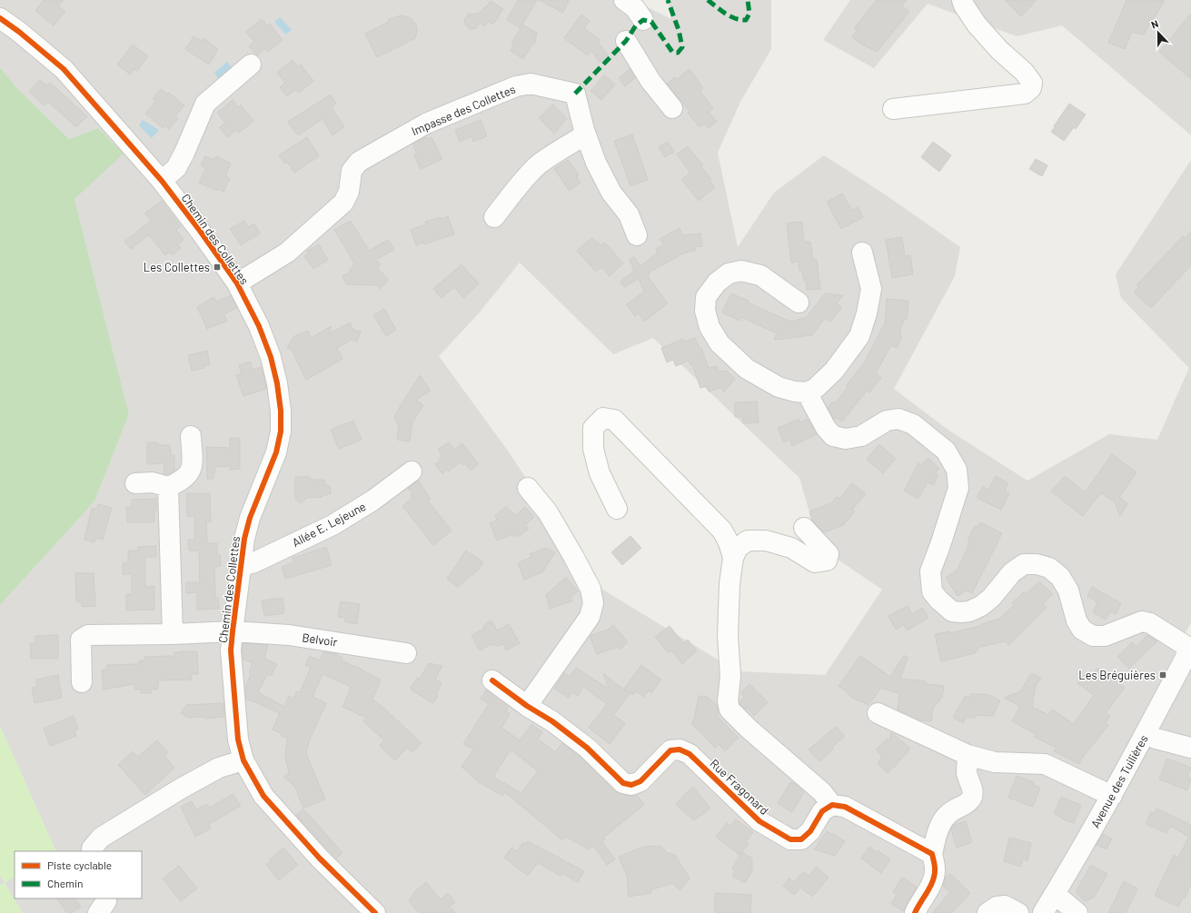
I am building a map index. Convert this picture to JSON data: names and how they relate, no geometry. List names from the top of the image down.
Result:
{
  "streets": {
    "street": [
      "Impasse des Collettes",
      "Chemin des Collettes",
      "Allée E. Lejeune",
      "Belvoir",
      "Avenue des Tuilières",
      "Rue Fragonard"
    ]
  },
  "crossings": [
    ["Impasse des Collettes", "Chemin des Collettes"],
    ["Chemin des Collettes", "Allée E. Lejeune"],
    ["Chemin des Collettes", "Belvoir"]
  ],
  "places": {
    "transit": ["Les Collettes", "Les Bréguières"]
  },
  "legend": ["Piste cyclable", "Chemin"],
  "north": "top"
}
